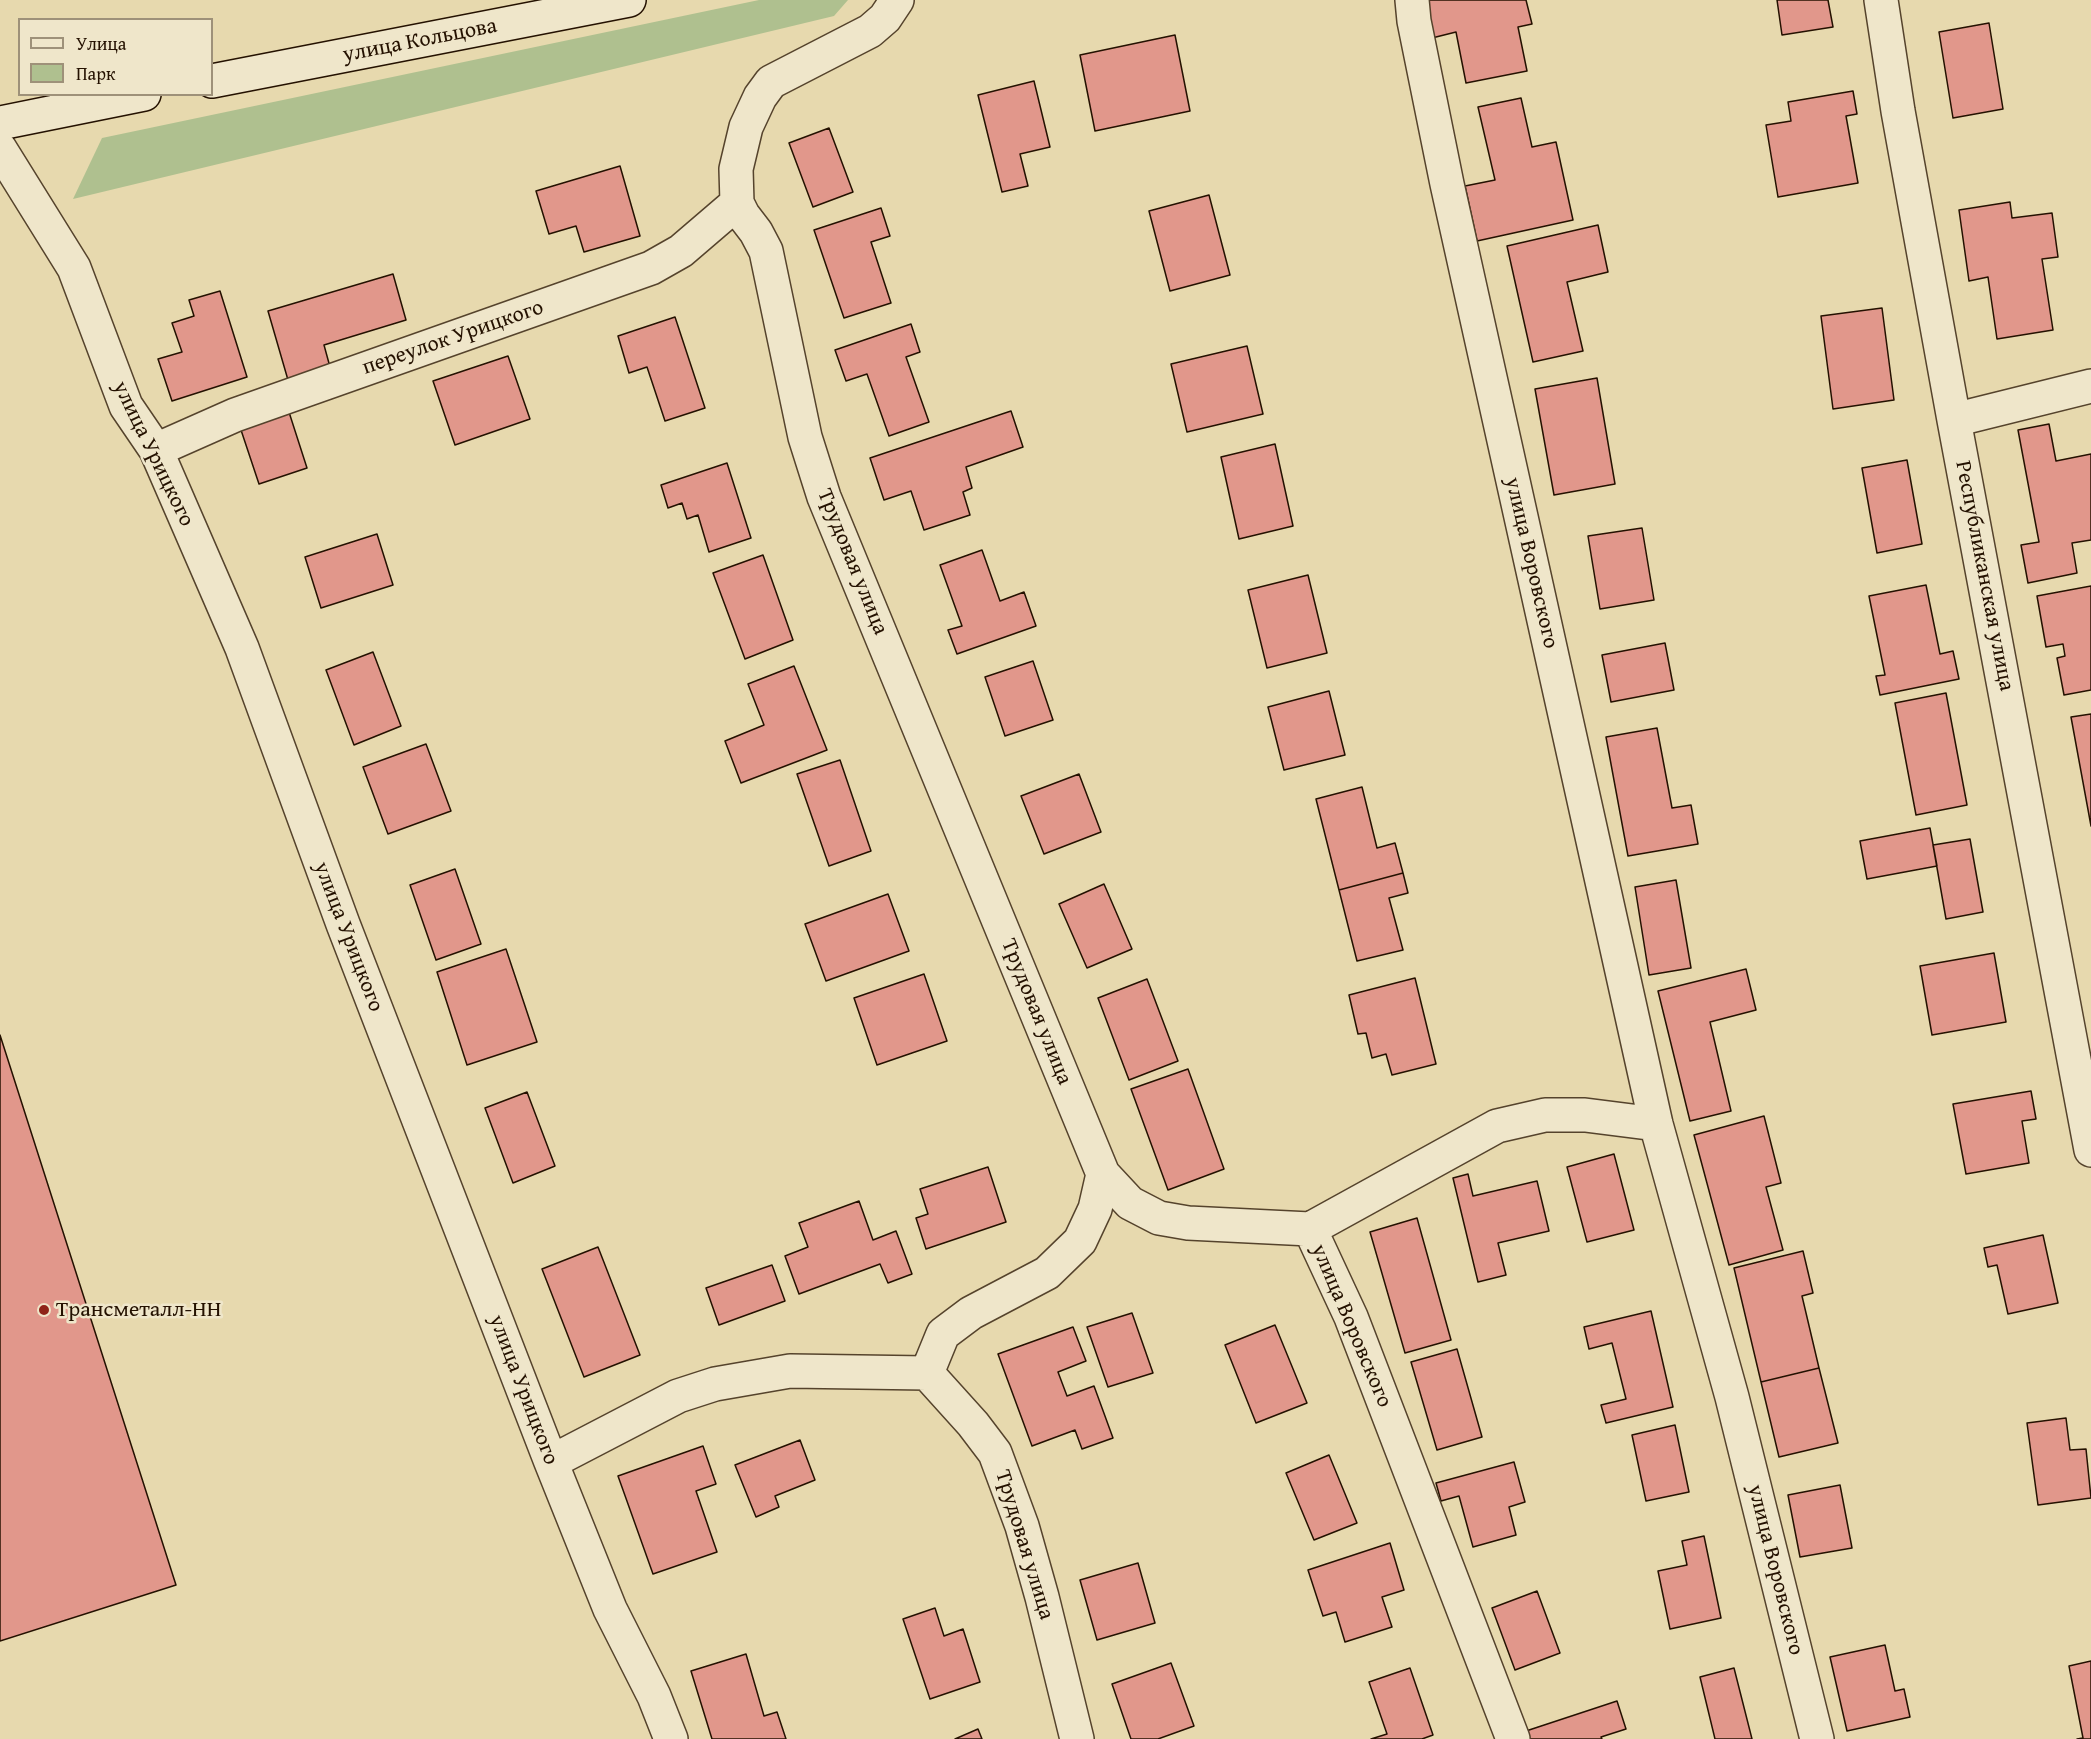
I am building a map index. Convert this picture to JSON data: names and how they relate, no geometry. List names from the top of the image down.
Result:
{
  "streets": {
    "street": [
      "улица Кольцова",
      "переулок Урицкого",
      "улица Урицкого",
      "Трудовая улица",
      "улица Воровского",
      "Республиканская улица"
    ]
  },
  "crossings": [
    ["переулок Урицкого", "улица Урицкого"],
    ["переулок Урицкого", "Трудовая улица"]
  ],
  "places": ["Трансметалл-НН"],
  "legend": ["Улица", "Парк"]
}
